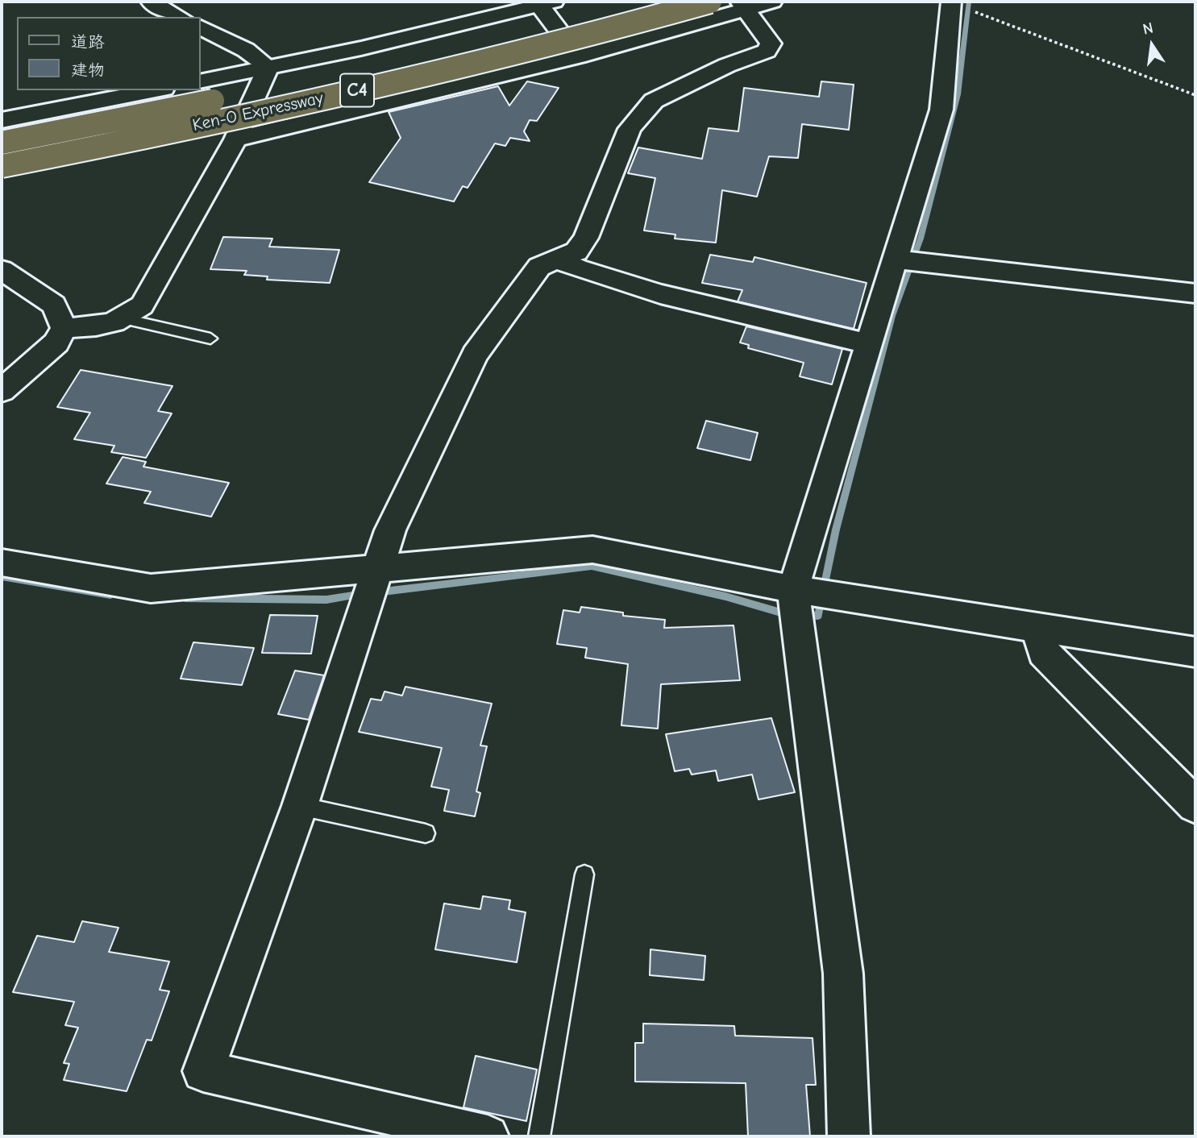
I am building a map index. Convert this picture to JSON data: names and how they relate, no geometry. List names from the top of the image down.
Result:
{
  "streets": {
    "highway": ["C4", "Ken-O Expressway"]
  },
  "legend": ["道路", "建物"],
  "north": "top"
}
